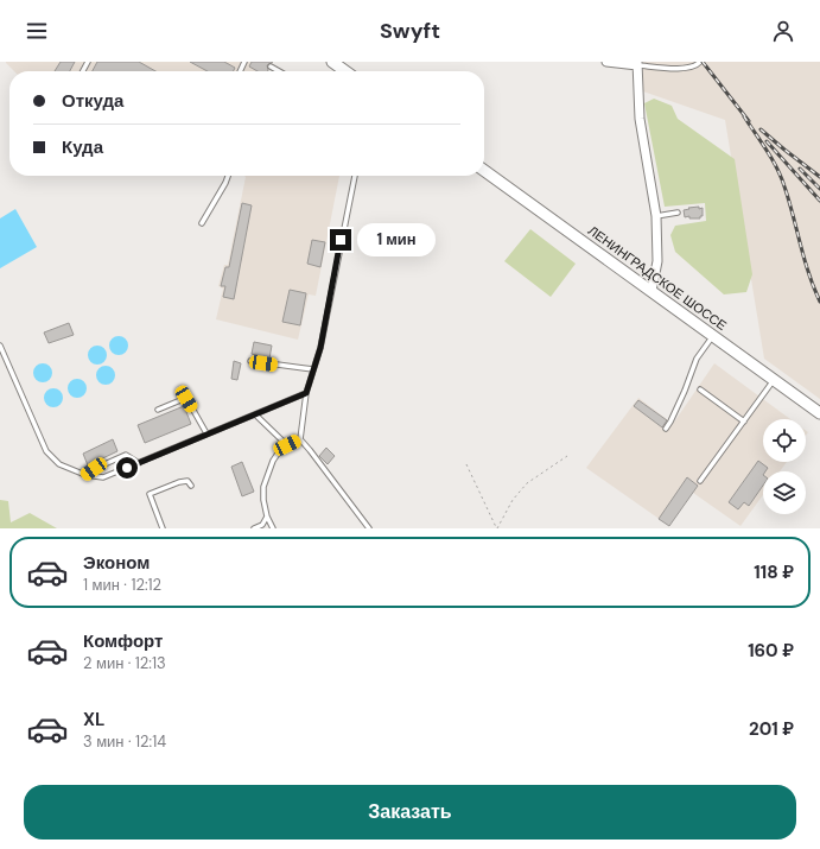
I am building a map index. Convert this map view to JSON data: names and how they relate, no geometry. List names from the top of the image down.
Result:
{
  "streets": {
    "main road": ["ЛЕНИНГРАДСКОЕ ШОССЕ"]
  },
  "page": {
    "header": "Swyft",
    "banner": ["Откуда", "Куда"],
    "bubble": "1 мин",
    "list": [
      {
        "name": "Эконом",
        "note": "1 мин · 12:12",
        "value": "118 ₽"
      },
      {
        "name": "Комфорт",
        "note": "2 мин · 12:13",
        "value": "160 ₽"
      },
      {
        "name": "XL",
        "note": "3 мин · 12:14",
        "value": "201 ₽"
      }
    ],
    "buttons": "Заказать"
  }
}
